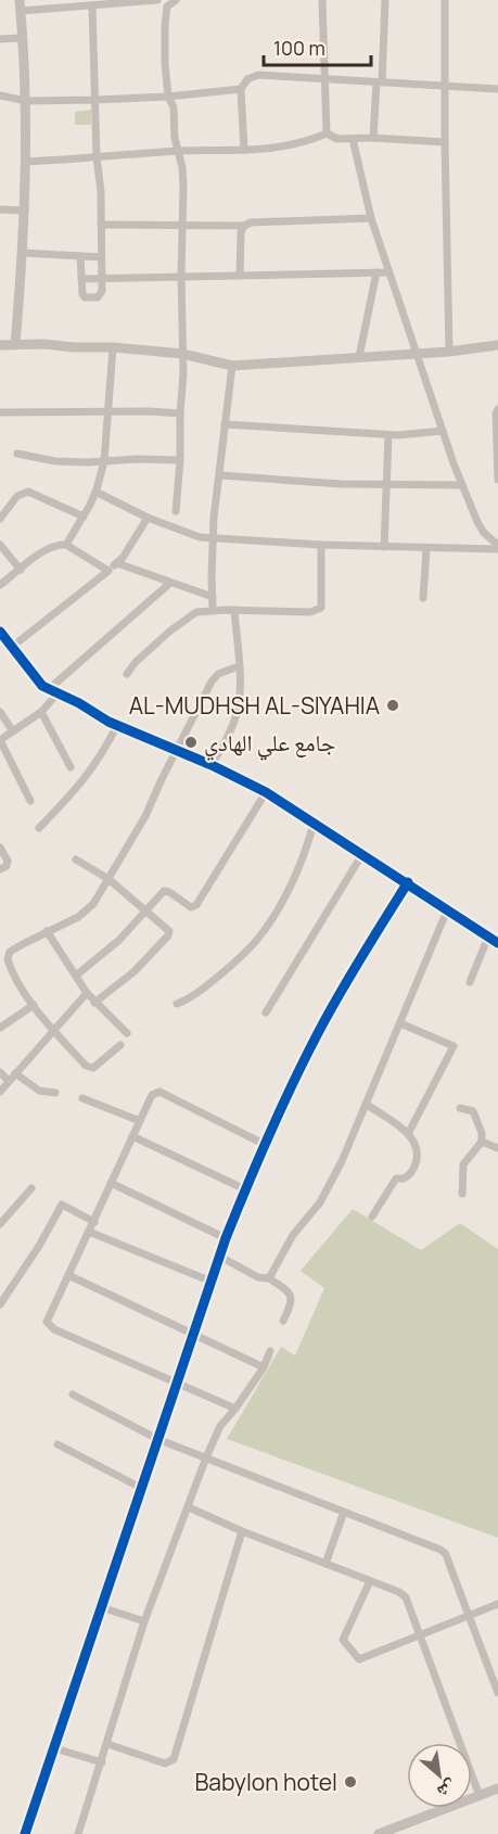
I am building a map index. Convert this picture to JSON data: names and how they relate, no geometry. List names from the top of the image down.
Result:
{
  "places": ["AL-MUDHSH AL-SIYAHIA", "جامع علي الهادي", "Babylon hotel"],
  "scale_bar": "100 m",
  "north": "bottom right"
}
